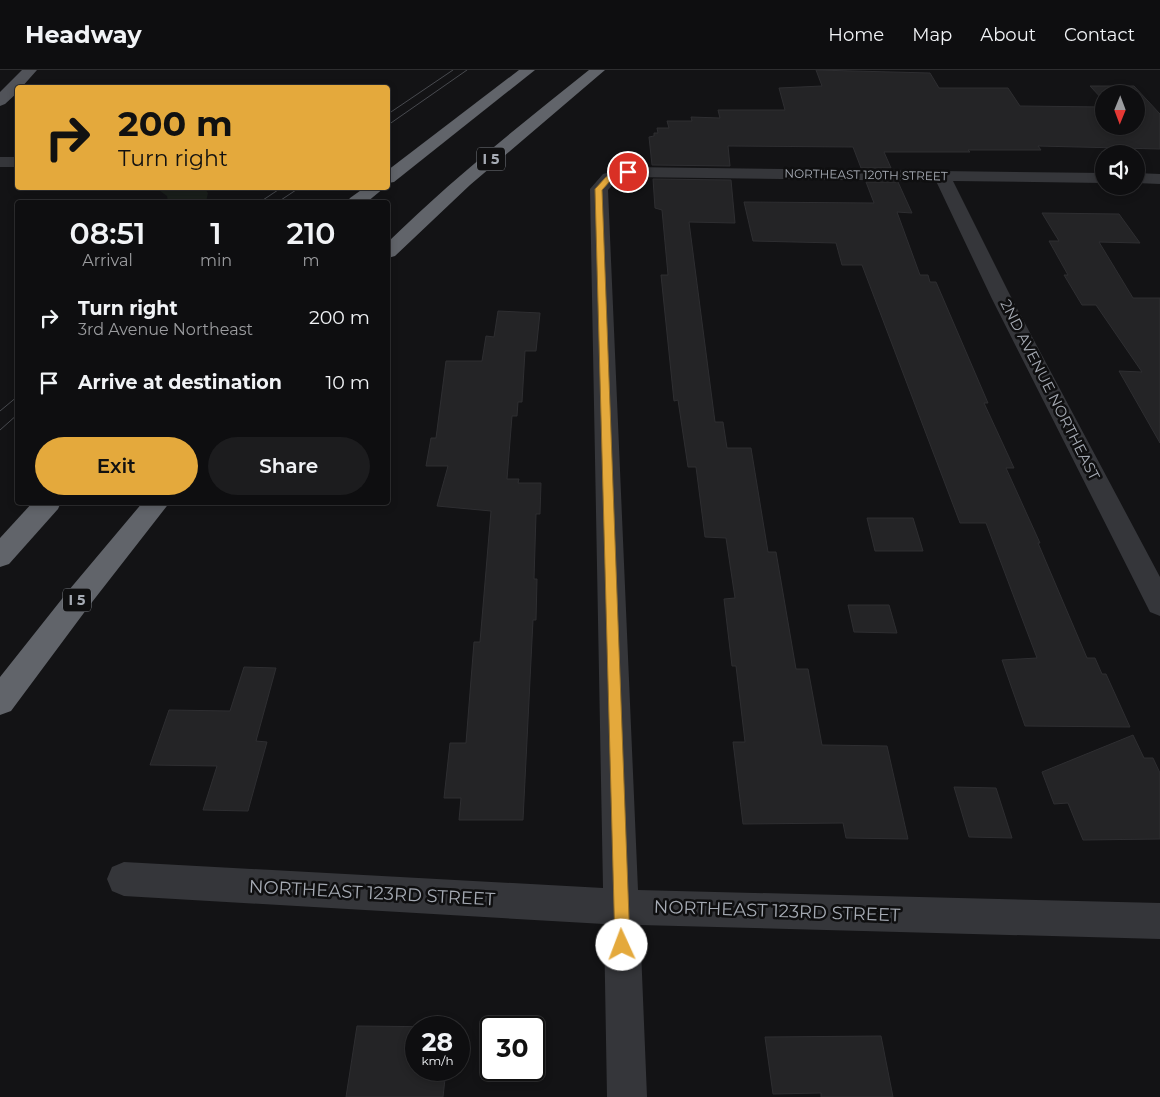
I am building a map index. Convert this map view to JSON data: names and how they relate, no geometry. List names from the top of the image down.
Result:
{
  "streets": {
    "highway": ["I 5"],
    "street": ["NORTHEAST 120TH STREET", "2ND AVENUE NORTHEAST", "NORTHEAST 123RD STREET"]
  },
  "crossings": [
    ["NORTHEAST 120TH STREET", "2ND AVENUE NORTHEAST"],
    ["NORTHEAST 120TH STREET", "NORTHEAST 123RD STREET"]
  ],
  "north": "bottom",
  "page": {
    "header": "Headway",
    "nav": [
      "Home",
      "Map",
      "About",
      "Contact"
    ],
    "turn": ["200 m", "Turn right"],
    "eta": [
      "08:51",
      "Arrival",
      "1",
      "min",
      "210",
      "m"
    ],
    "list": [
      {
        "name": "Turn right",
        "note": "3rd Avenue Northeast",
        "value": "200 m"
      },
      {
        "name": "Arrive at destination",
        "value": "10 m"
      }
    ],
    "buttons": ["Exit", "Share"],
    "speed": "28 km/h",
    "limit": "30"
  }
}
